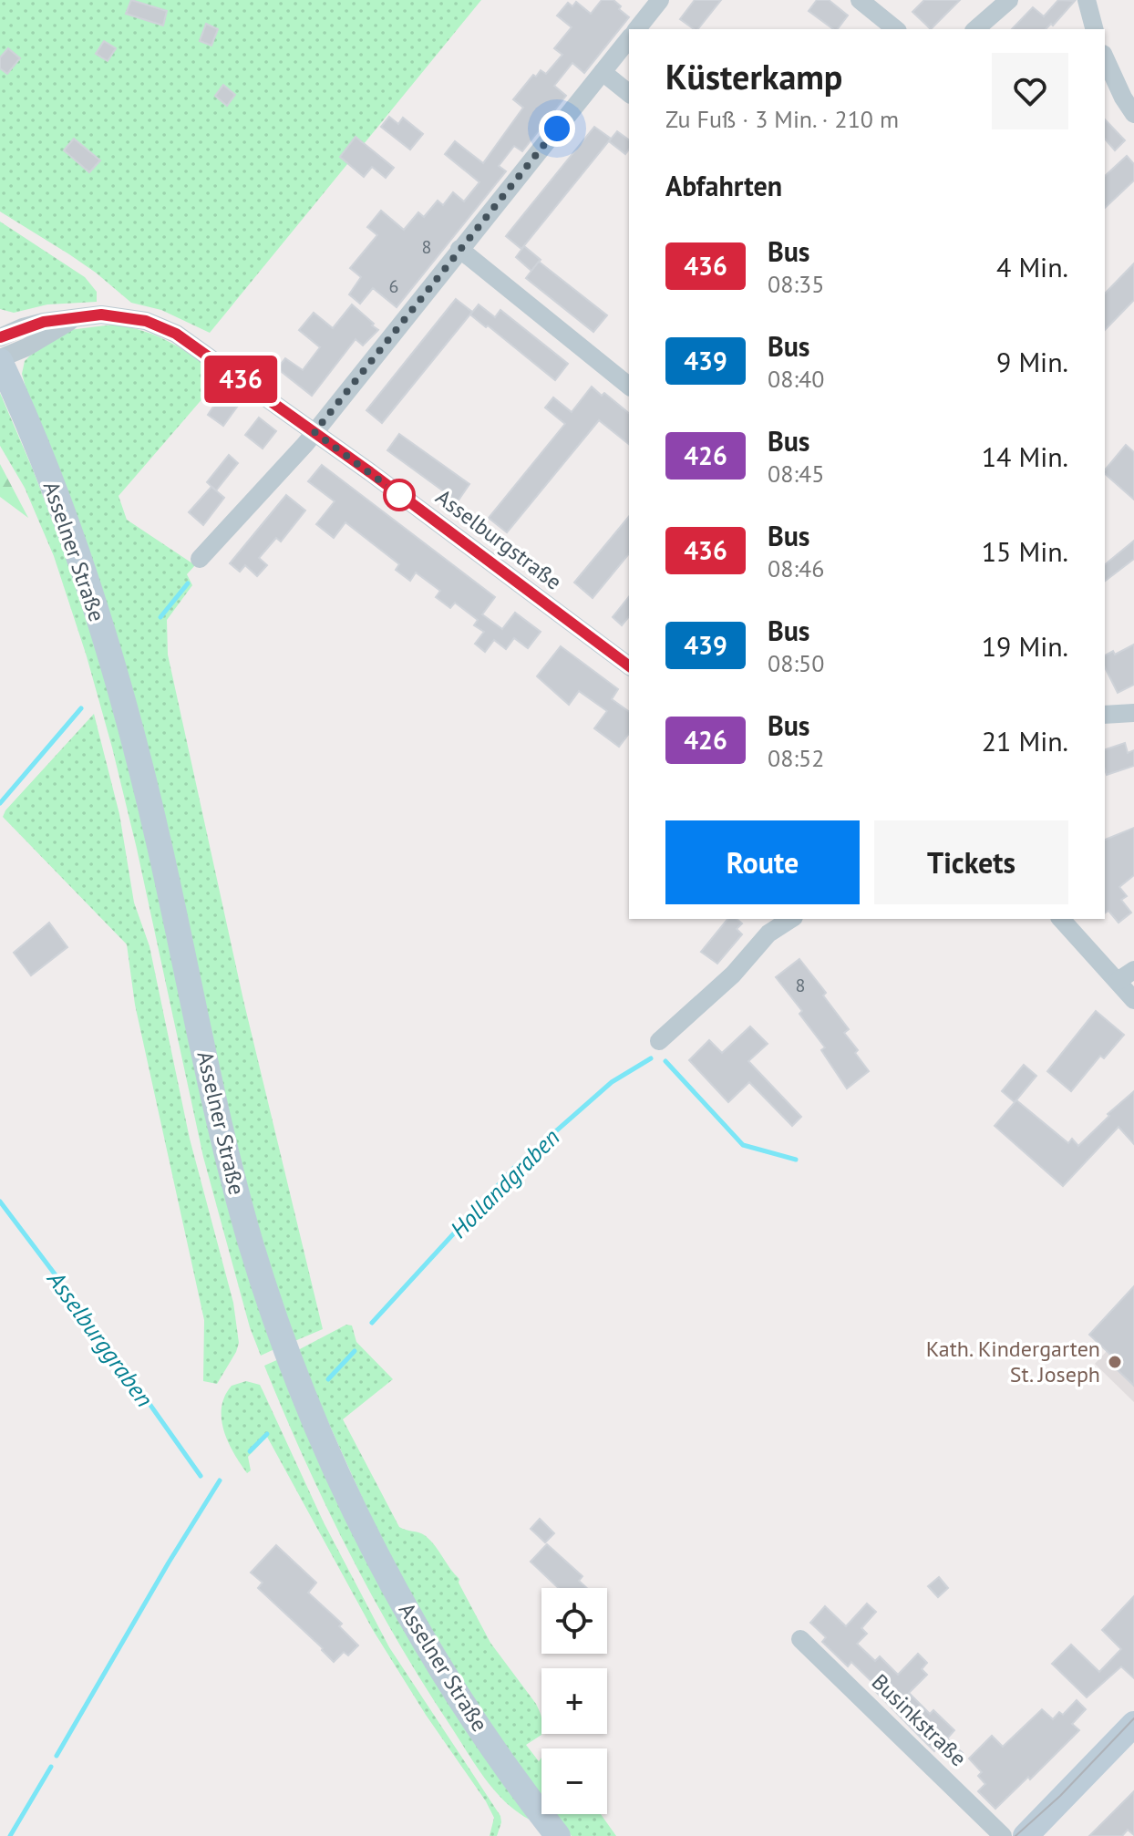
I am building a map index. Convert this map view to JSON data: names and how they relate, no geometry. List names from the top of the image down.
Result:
{
  "streets": {
    "main road": ["Asselner Straße"],
    "street": ["Asselburgstraße", "Businkstraße"]
  },
  "crossings": [
    ["Asselburgstraße", "Asselner Straße"]
  ],
  "water": ["Hollandgraben", "Asselburggraben"],
  "places": ["Kath. Kindergarten St. Joseph"],
  "lines": ["bus line 436"],
  "house_numbers": ["8", "6", "8"],
  "page": {
    "on_map": "436",
    "heading": [
      ["Küsterkamp", "Zu Fuß · 3 Min. · 210 m"],
      "Abfahrten"
    ],
    "list": [
      {
        "mark": "436",
        "name": "Bus",
        "note": "08:35",
        "value": "4 Min."
      },
      {
        "mark": "439",
        "name": "Bus",
        "note": "08:40",
        "value": "9 Min."
      },
      {
        "mark": "426",
        "name": "Bus",
        "note": "08:45",
        "value": "14 Min."
      },
      {
        "mark": "436",
        "name": "Bus",
        "note": "08:46",
        "value": "15 Min."
      },
      {
        "mark": "439",
        "name": "Bus",
        "note": "08:50",
        "value": "19 Min."
      },
      {
        "mark": "426",
        "name": "Bus",
        "note": "08:52",
        "value": "21 Min."
      }
    ],
    "buttons": ["Route", "Tickets"],
    "map_buttons": ["+", "−"]
  }
}
